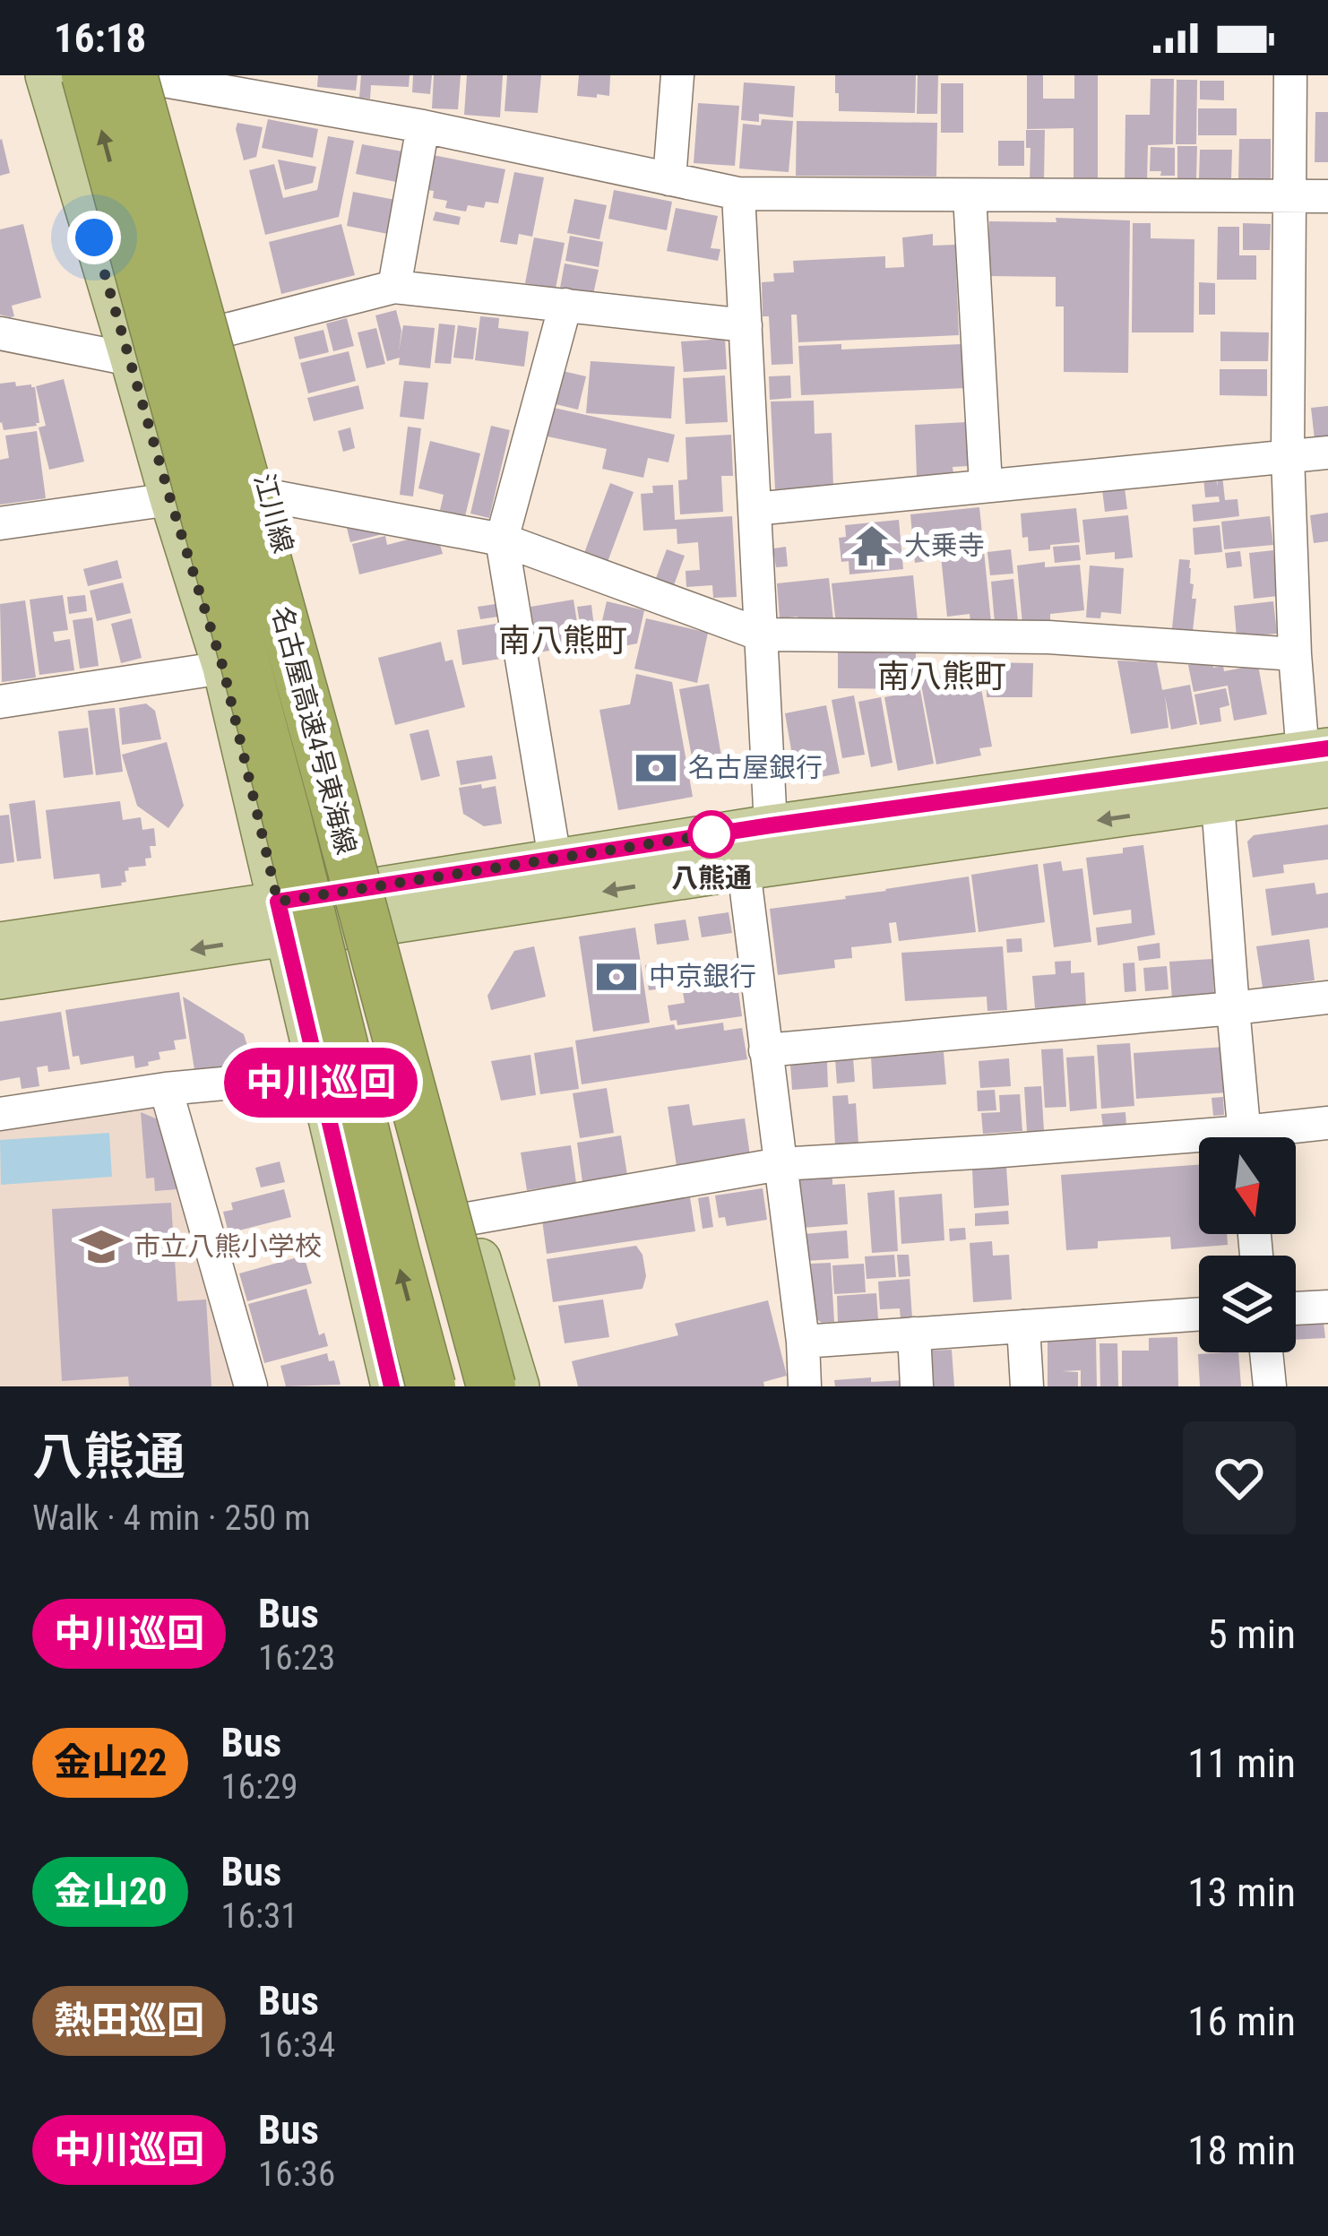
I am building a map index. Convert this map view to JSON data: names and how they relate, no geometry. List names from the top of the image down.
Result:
{
  "streets": {
    "highway": ["名古屋高速4号東海線"],
    "main road": ["江川線"]
  },
  "crossings": [
    ["江川線", "名古屋高速4号東海線"]
  ],
  "districts": ["南八熊町", "南八熊町"],
  "places": {
    "temple": ["大乗寺"],
    "bank": ["名古屋銀行", "中京銀行"],
    "other": ["八熊通"],
    "school or university": ["市立八熊小学校"]
  },
  "lines": ["bus line 中川巡回"],
  "north": "bottom",
  "page": {
    "status": "16:18",
    "on_map": "中川巡回",
    "heading": ["八熊通", "Walk · 4 min · 250 m"],
    "list": [
      {
        "mark": "中川巡回",
        "name": "Bus",
        "note": "16:23",
        "value": "5 min"
      },
      {
        "mark": "金山22",
        "name": "Bus",
        "note": "16:29",
        "value": "11 min"
      },
      {
        "mark": "金山20",
        "name": "Bus",
        "note": "16:31",
        "value": "13 min"
      },
      {
        "mark": "熱田巡回",
        "name": "Bus",
        "note": "16:34",
        "value": "16 min"
      },
      {
        "mark": "中川巡回",
        "name": "Bus",
        "note": "16:36",
        "value": "18 min"
      }
    ]
  }
}
